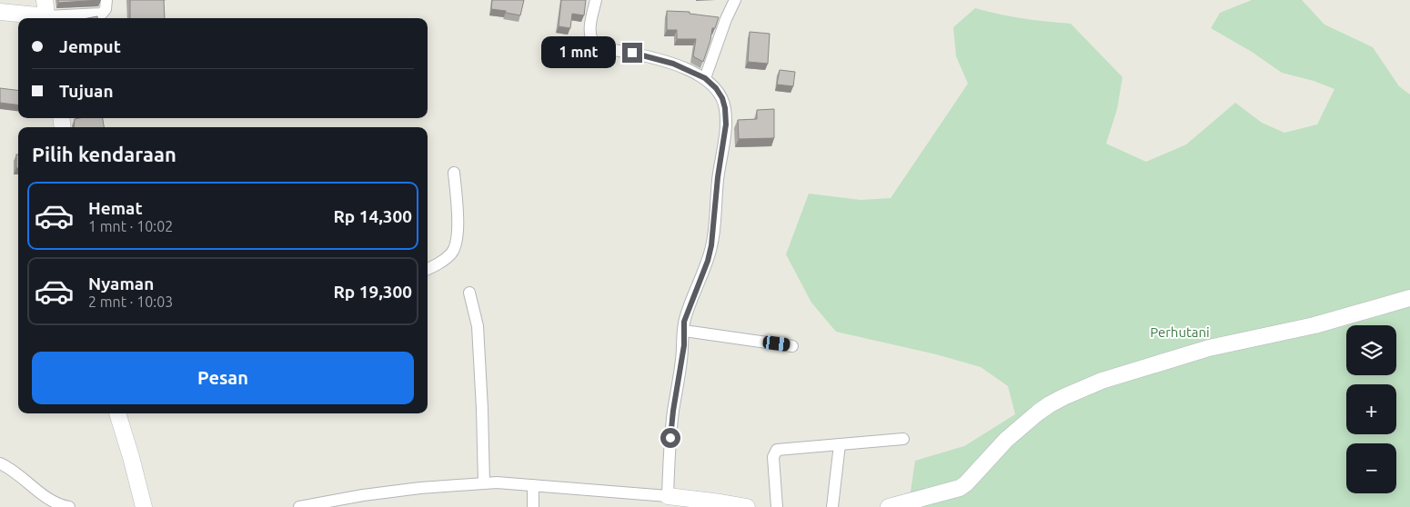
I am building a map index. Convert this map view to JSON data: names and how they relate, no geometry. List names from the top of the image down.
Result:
{
  "parks": ["Perhutani"],
  "page": {
    "banner": ["Jemput", "Tujuan"],
    "bubble": "1 mnt",
    "heading": "Pilih kendaraan",
    "list": [
      {
        "name": "Hemat",
        "note": "1 mnt · 10:02",
        "value": "Rp 14,300"
      },
      {
        "name": "Nyaman",
        "note": "2 mnt · 10:03",
        "value": "Rp 19,300"
      }
    ],
    "map_buttons": ["+", "−"],
    "buttons": "Pesan"
  }
}
